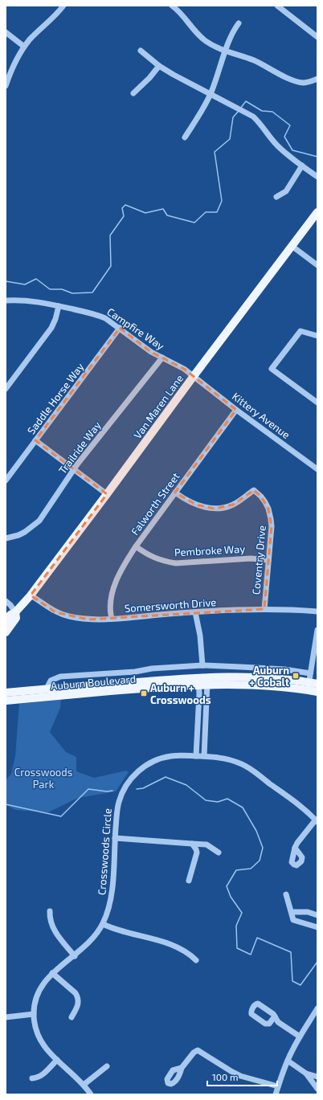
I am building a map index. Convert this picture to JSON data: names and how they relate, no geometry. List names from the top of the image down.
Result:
{
  "streets": {
    "main road": ["Van Maren Lane", "Auburn Boulevard"],
    "street": [
      "Campfire Way",
      "Saddle Horse Way",
      "Kittery Avenue",
      "Trailride Way",
      "Falworth Street",
      "Pembroke Way",
      "Coventry Drive",
      "Somersworth Drive",
      "Crosswoods Circle"
    ]
  },
  "crossings": [
    ["Campfire Way", "Saddle Horse Way"],
    ["Campfire Way", "Van Maren Lane"],
    ["Campfire Way", "Kittery Avenue"],
    ["Campfire Way", "Trailride Way"],
    ["Van Maren Lane", "Kittery Avenue"],
    ["Van Maren Lane", "Somersworth Drive"],
    ["Kittery Avenue", "Falworth Street"],
    ["Falworth Street", "Pembroke Way"],
    ["Falworth Street", "Coventry Drive"],
    ["Falworth Street", "Somersworth Drive"],
    ["Pembroke Way", "Coventry Drive"],
    ["Coventry Drive", "Somersworth Drive"]
  ],
  "parks": ["Crosswoods Park"],
  "places": {
    "transit": ["Auburn + Cobalt", "Auburn + Crosswoods"]
  },
  "scale_bar": "100 m"
}
